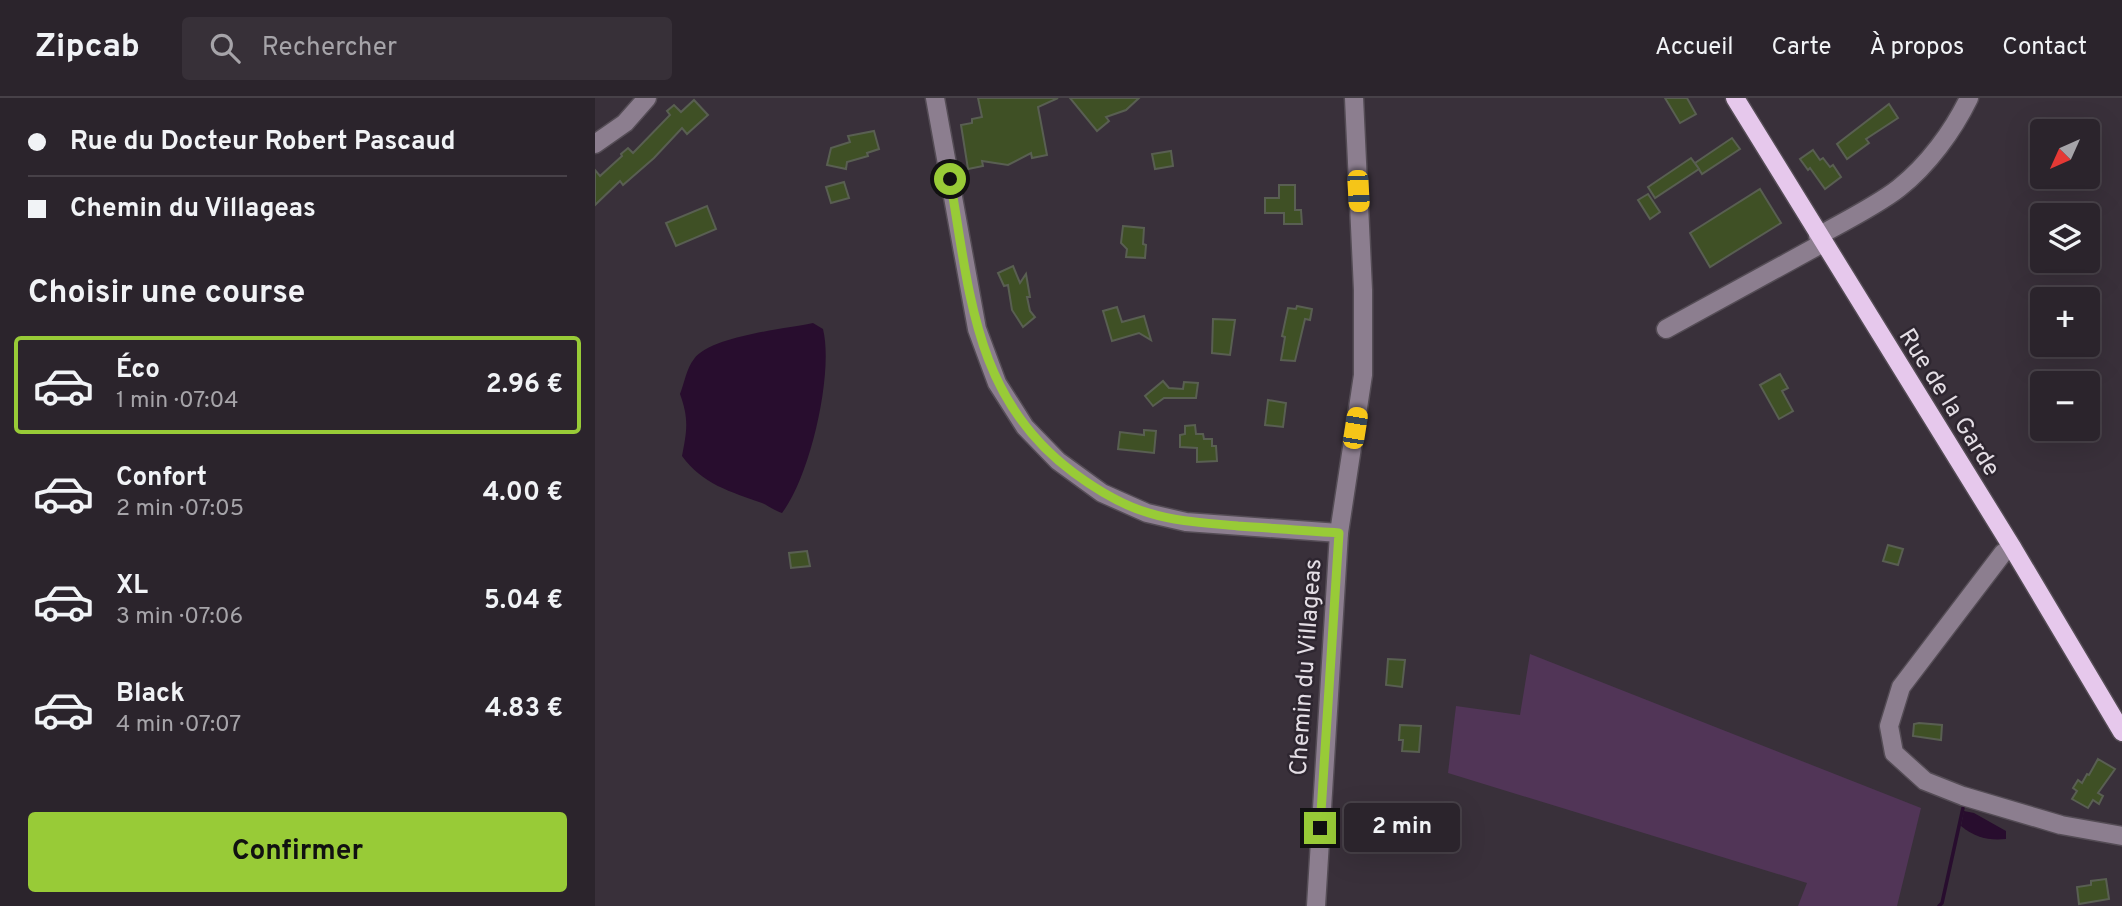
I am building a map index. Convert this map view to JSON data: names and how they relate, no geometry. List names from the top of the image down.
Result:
{
  "streets": {
    "main road": ["Rue de la Garde"],
    "street": ["Chemin du Villageas"]
  },
  "north": "bottom left",
  "page": {
    "header": "Zipcab",
    "search": "Rechercher",
    "nav": [
      "Accueil",
      "Carte",
      "À propos",
      "Contact"
    ],
    "banner": ["Rue du Docteur Robert Pascaud", "Chemin du Villageas"],
    "map_buttons": ["+", "−"],
    "heading": "Choisir une course",
    "list": [
      {
        "name": "Éco",
        "note": "1 min · 07:04",
        "value": "2.96 €"
      },
      {
        "name": "Confort",
        "note": "2 min · 07:05",
        "value": "4.00 €"
      },
      {
        "name": "XL",
        "note": "3 min · 07:06",
        "value": "5.04 €"
      },
      {
        "name": "Black",
        "note": "4 min · 07:07",
        "value": "4.83 €"
      }
    ],
    "buttons": "Confirmer",
    "bubble": "2 min"
  }
}
